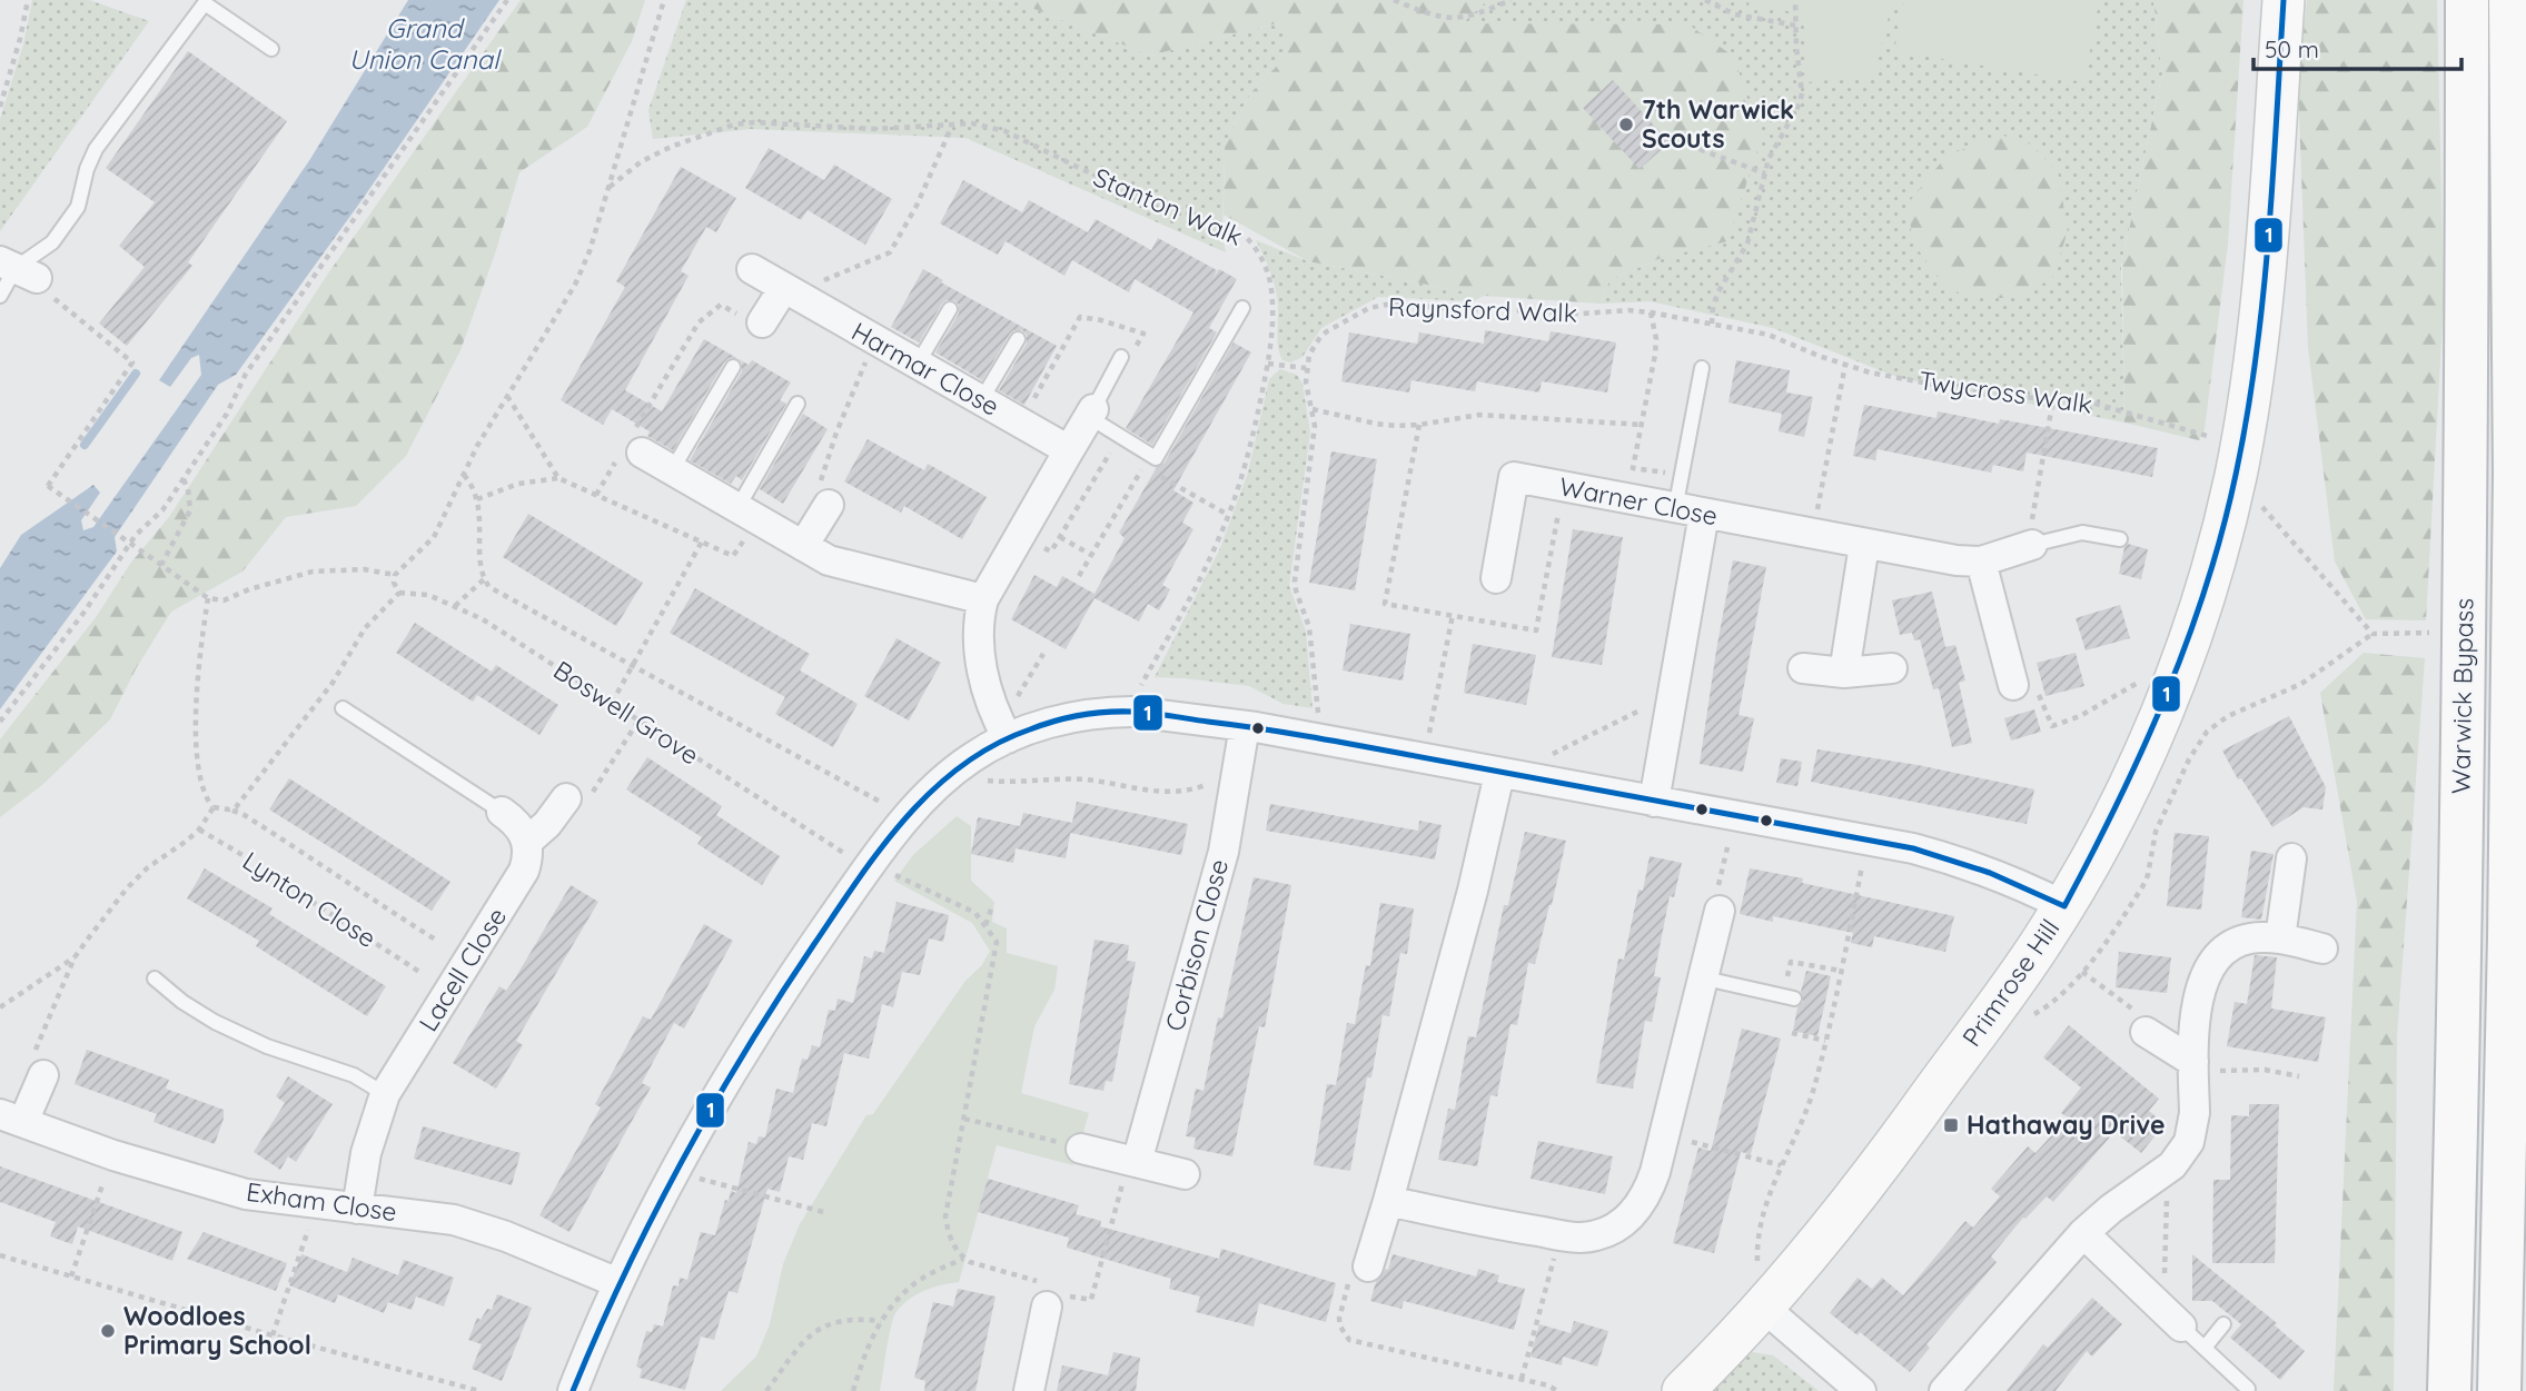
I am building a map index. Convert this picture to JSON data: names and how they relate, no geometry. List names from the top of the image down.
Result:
{
  "streets": {
    "highway": ["Warwick Bypass"],
    "street": [
      "Harmar Close",
      "Warner Close",
      "Corbison Close",
      "Lacell Close",
      "Primrose Hill",
      "Exham Close"
    ],
    "path": [
      "Stanton Walk",
      "Raynsford Walk",
      "Twycross Walk",
      "Boswell Grove",
      "Lynton Close"
    ]
  },
  "crossings": [
    ["Raynsford Walk", "Twycross Walk"],
    ["Lacell Close", "Exham Close"]
  ],
  "water": ["Grand Union Canal"],
  "places": {
    "other": ["7th Warwick Scouts", "Woodloes Primary School"],
    "transit": ["Hathaway Drive"]
  },
  "lines": ["transit line 1"],
  "scale_bar": "50 m"
}
